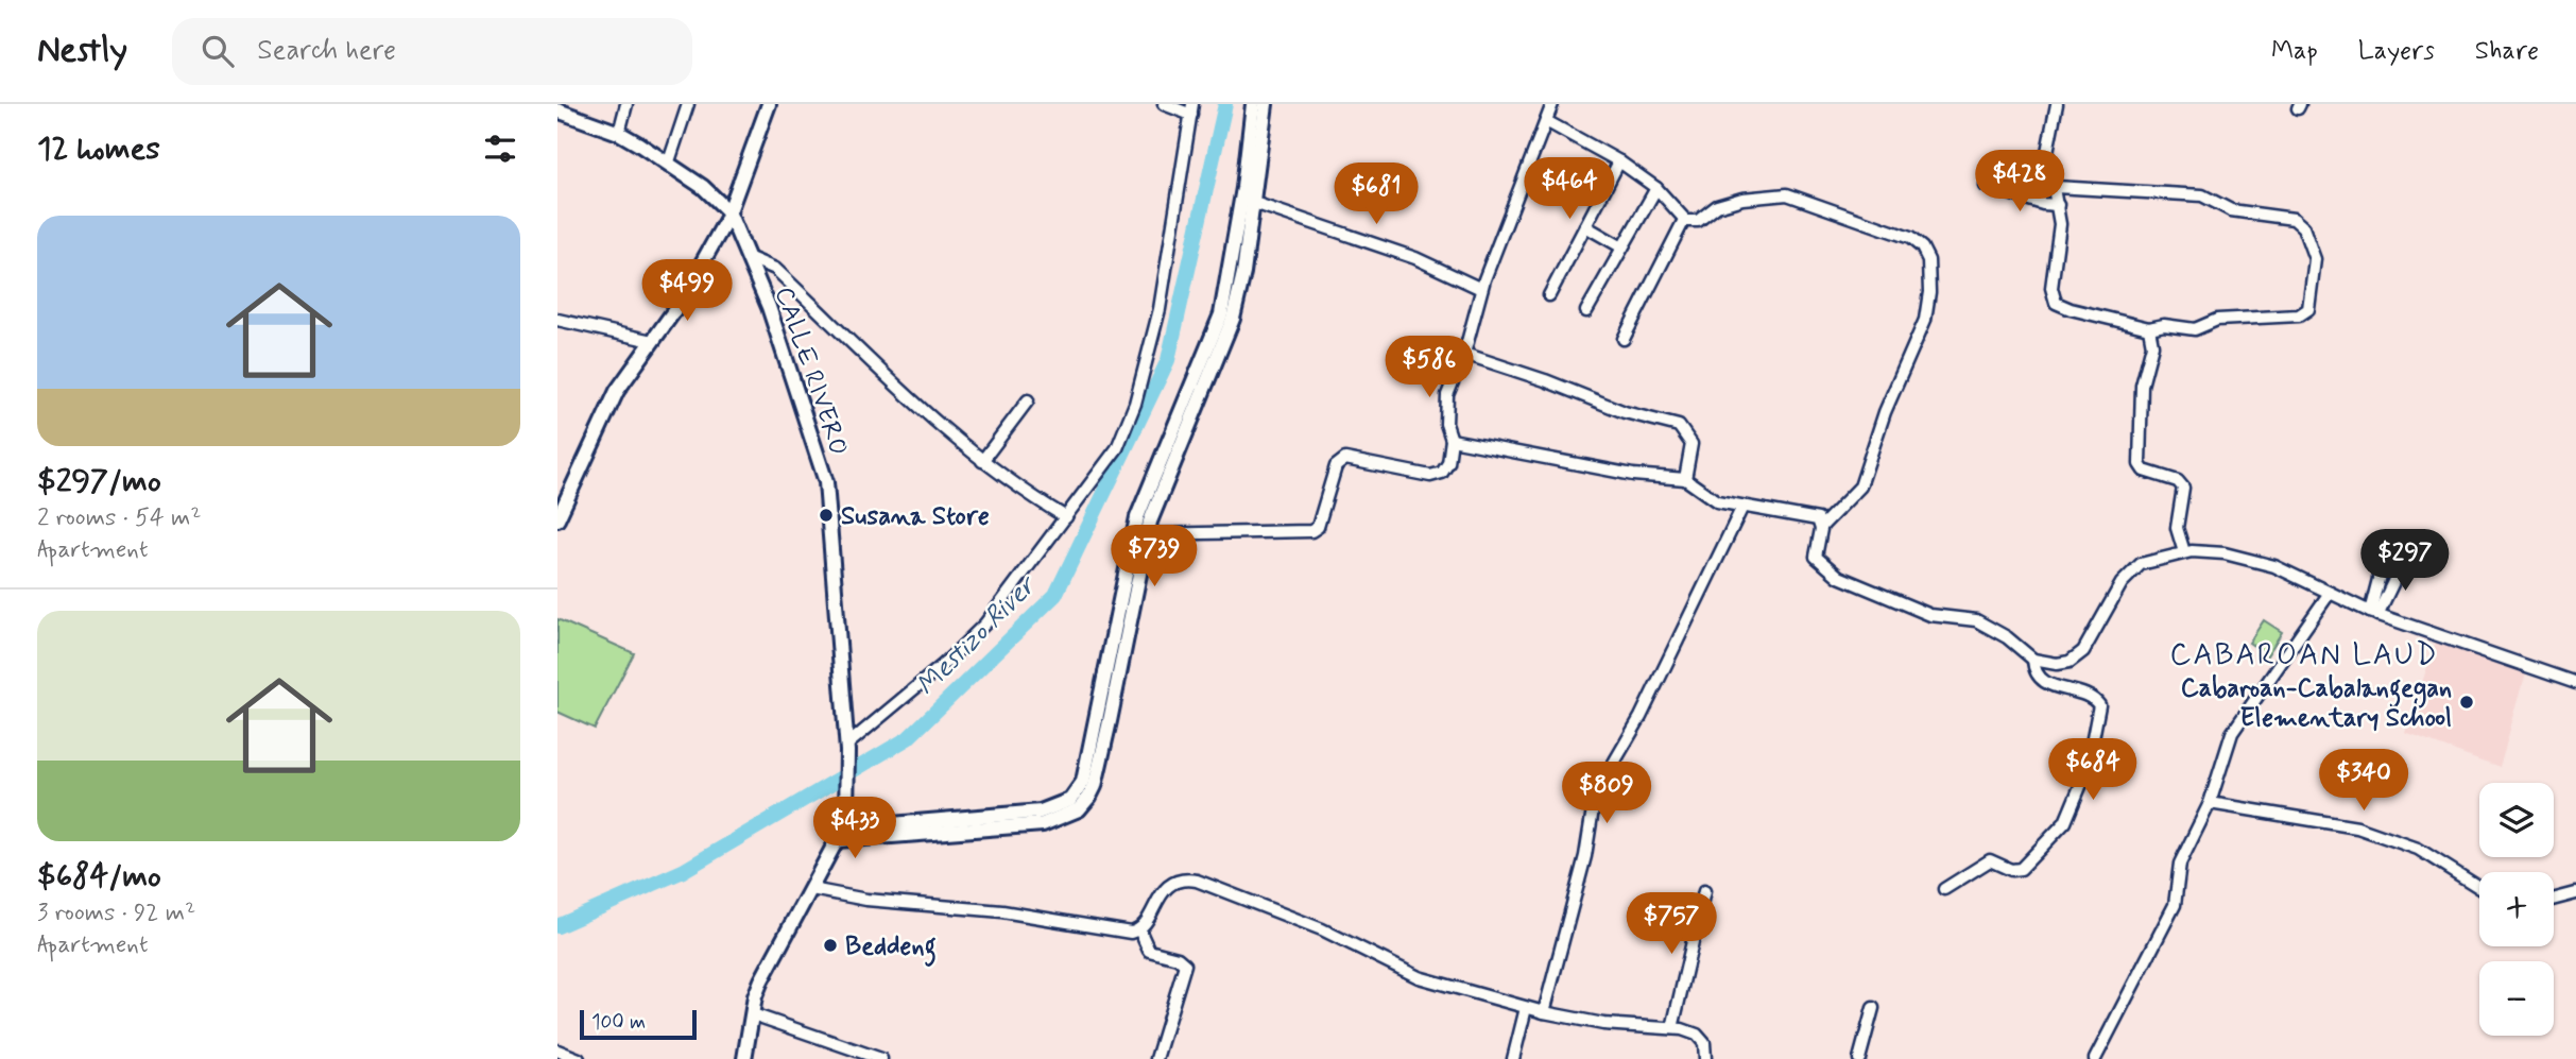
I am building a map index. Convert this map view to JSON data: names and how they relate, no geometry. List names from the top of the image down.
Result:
{
  "streets": {
    "main road": ["CALLE RIVERO"]
  },
  "districts": ["CABAROAN LAUD"],
  "water": ["Mestizo River"],
  "places": ["Susana Store", "Cabaroan-Cabalangegan Elementary School", "Beddeng"],
  "scale_bar": "100 m",
  "page": {
    "header": "Nestly",
    "search": "Search here",
    "nav": ["Map", "Layers", "Share"],
    "heading": "12 homes",
    "price": [
      "$428",
      "$464",
      "$681",
      "$499",
      "$586",
      "$739",
      "$297",
      "$684",
      "$340",
      "$809",
      "$433",
      "$757"
    ],
    "list": [
      {
        "name": "$297/mo",
        "note": "2 rooms · 54 m² · Apartment"
      },
      {
        "name": "$684/mo",
        "note": "3 rooms · 92 m² · Apartment"
      }
    ],
    "map_buttons": ["+", "−"],
    "scale": "100 m"
  }
}
